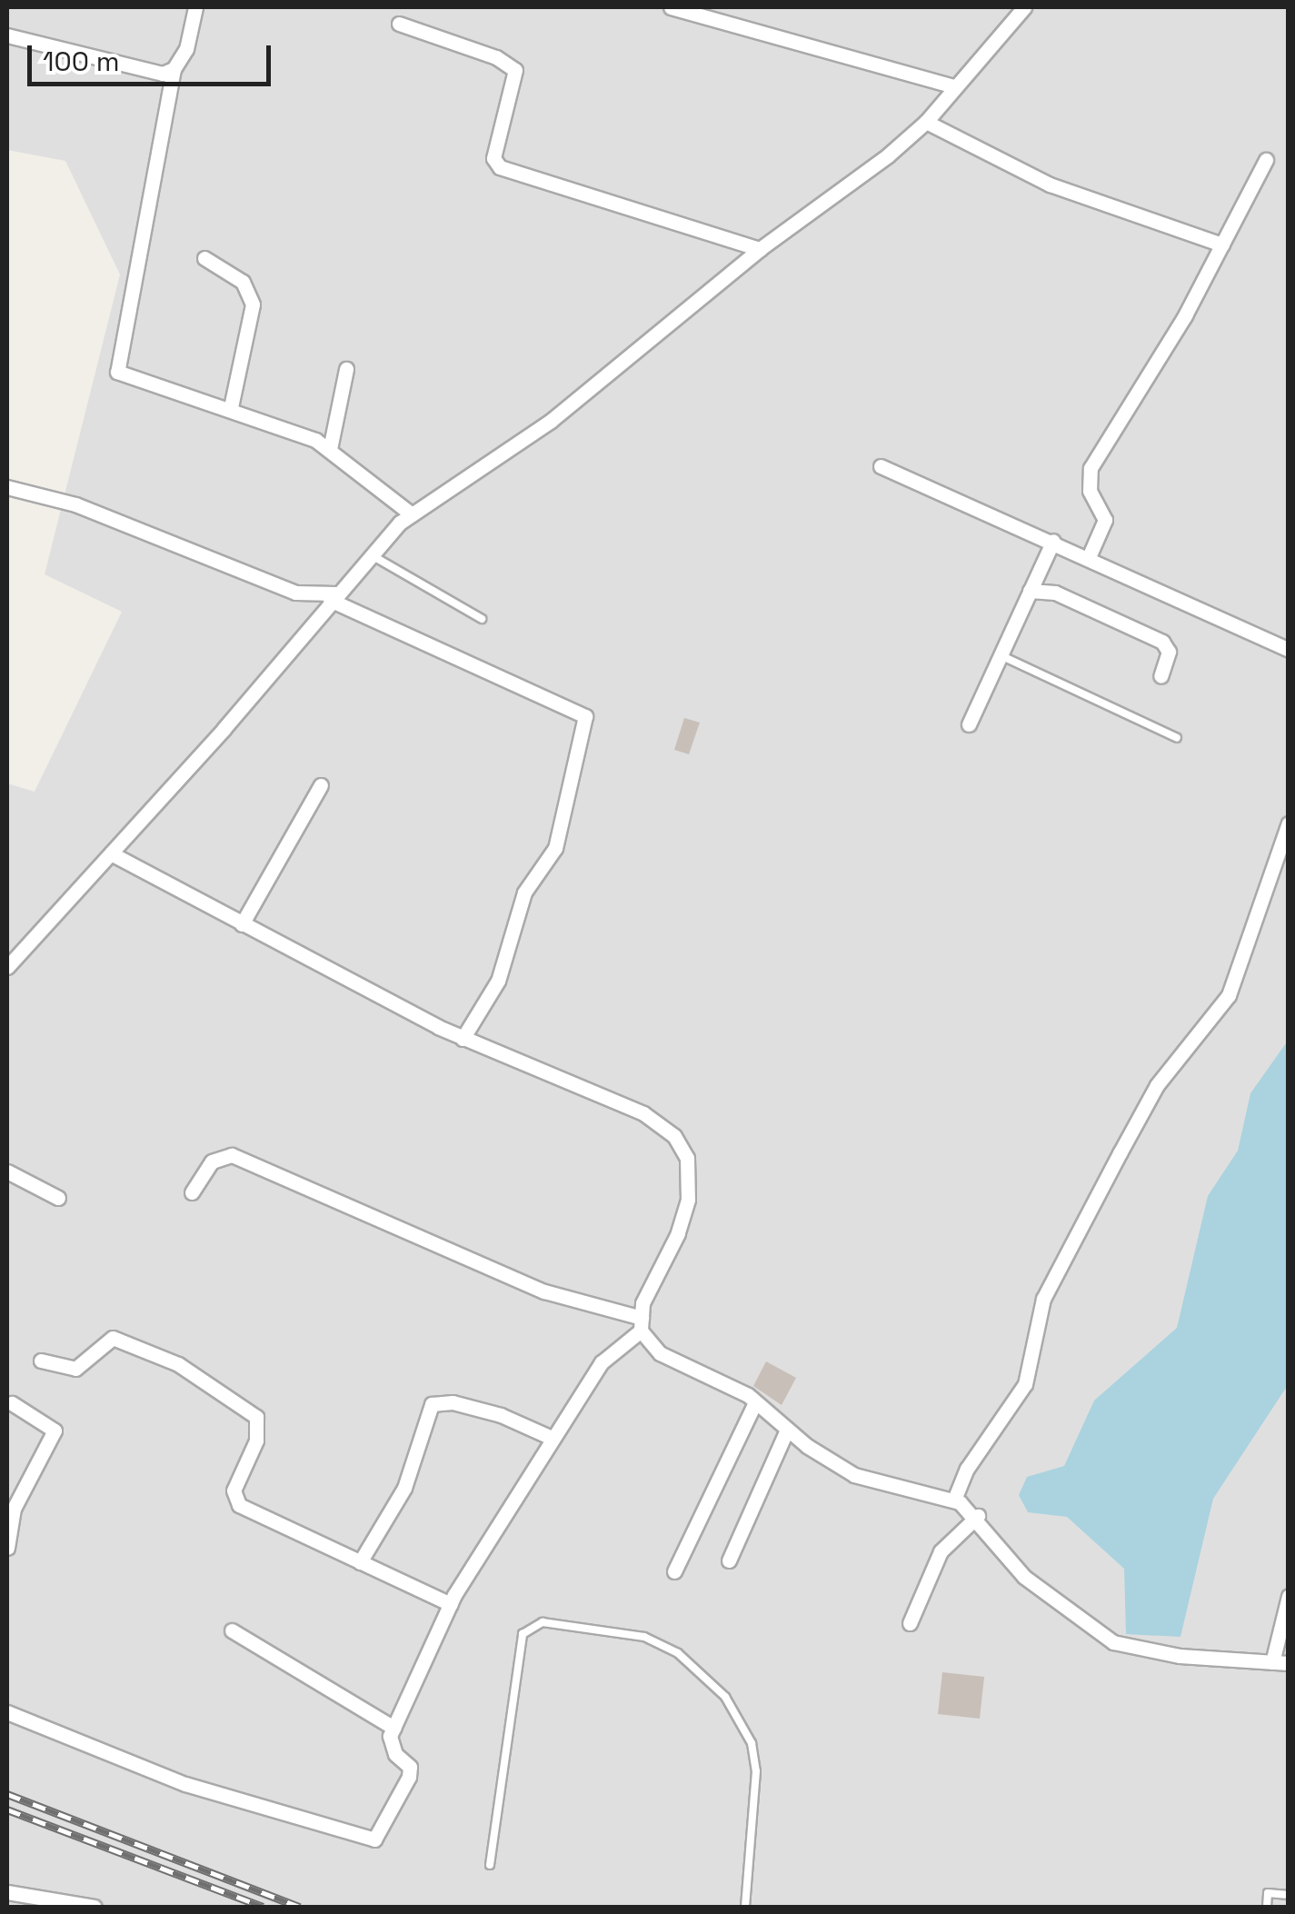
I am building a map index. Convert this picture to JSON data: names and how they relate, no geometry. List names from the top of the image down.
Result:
{
  "scale_bar": "100 m"
}
